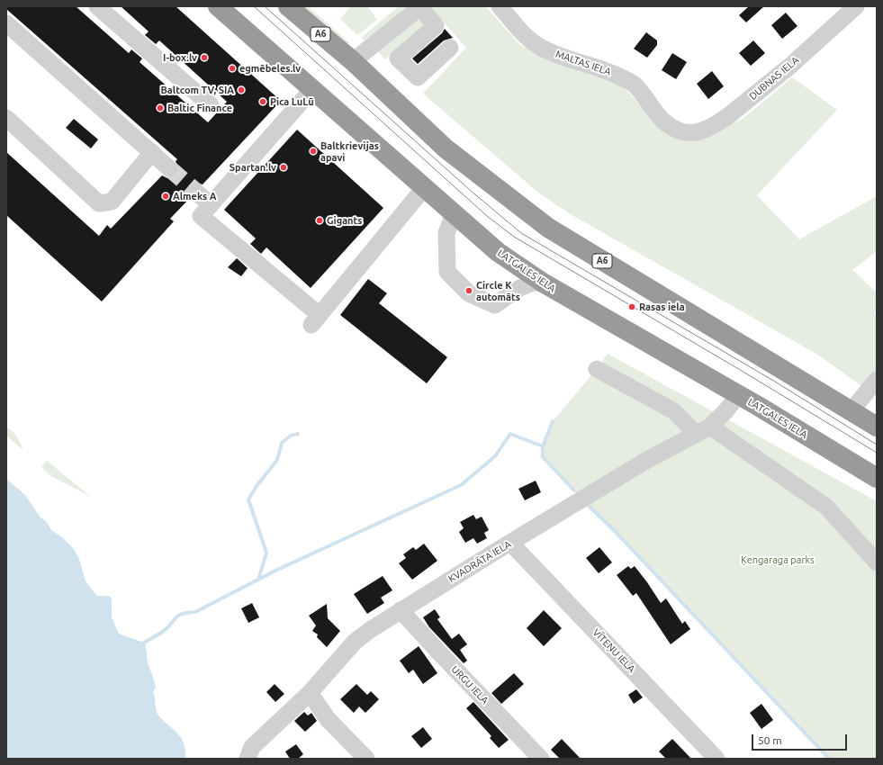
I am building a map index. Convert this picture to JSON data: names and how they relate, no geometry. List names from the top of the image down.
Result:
{
  "streets": {
    "highway": ["A6", "LATGALES IELA"],
    "street": [
      "MALTAS IELA",
      "DUBNAS IELA",
      "KVADRĀTA IELA",
      "VĪTEŅU IELA",
      "URGU IELA"
    ]
  },
  "crossings": [
    ["MALTAS IELA", "DUBNAS IELA"],
    ["LATGALES IELA", "KVADRĀTA IELA"],
    ["KVADRĀTA IELA", "VĪTEŅU IELA"],
    ["KVADRĀTA IELA", "URGU IELA"]
  ],
  "parks": ["Ķengaraga parks"],
  "places": [
    "I-box.lv",
    "egmēbeles.lv",
    "Baltcom TV, SIA",
    "Pica LuLū",
    "Baltic Finance",
    "Baltkrievijas apavi",
    "Spartan.lv",
    "Almeks A",
    "Gigants",
    "Circle K automāts",
    "Rasas iela"
  ],
  "scale_bar": "50 m"
}
